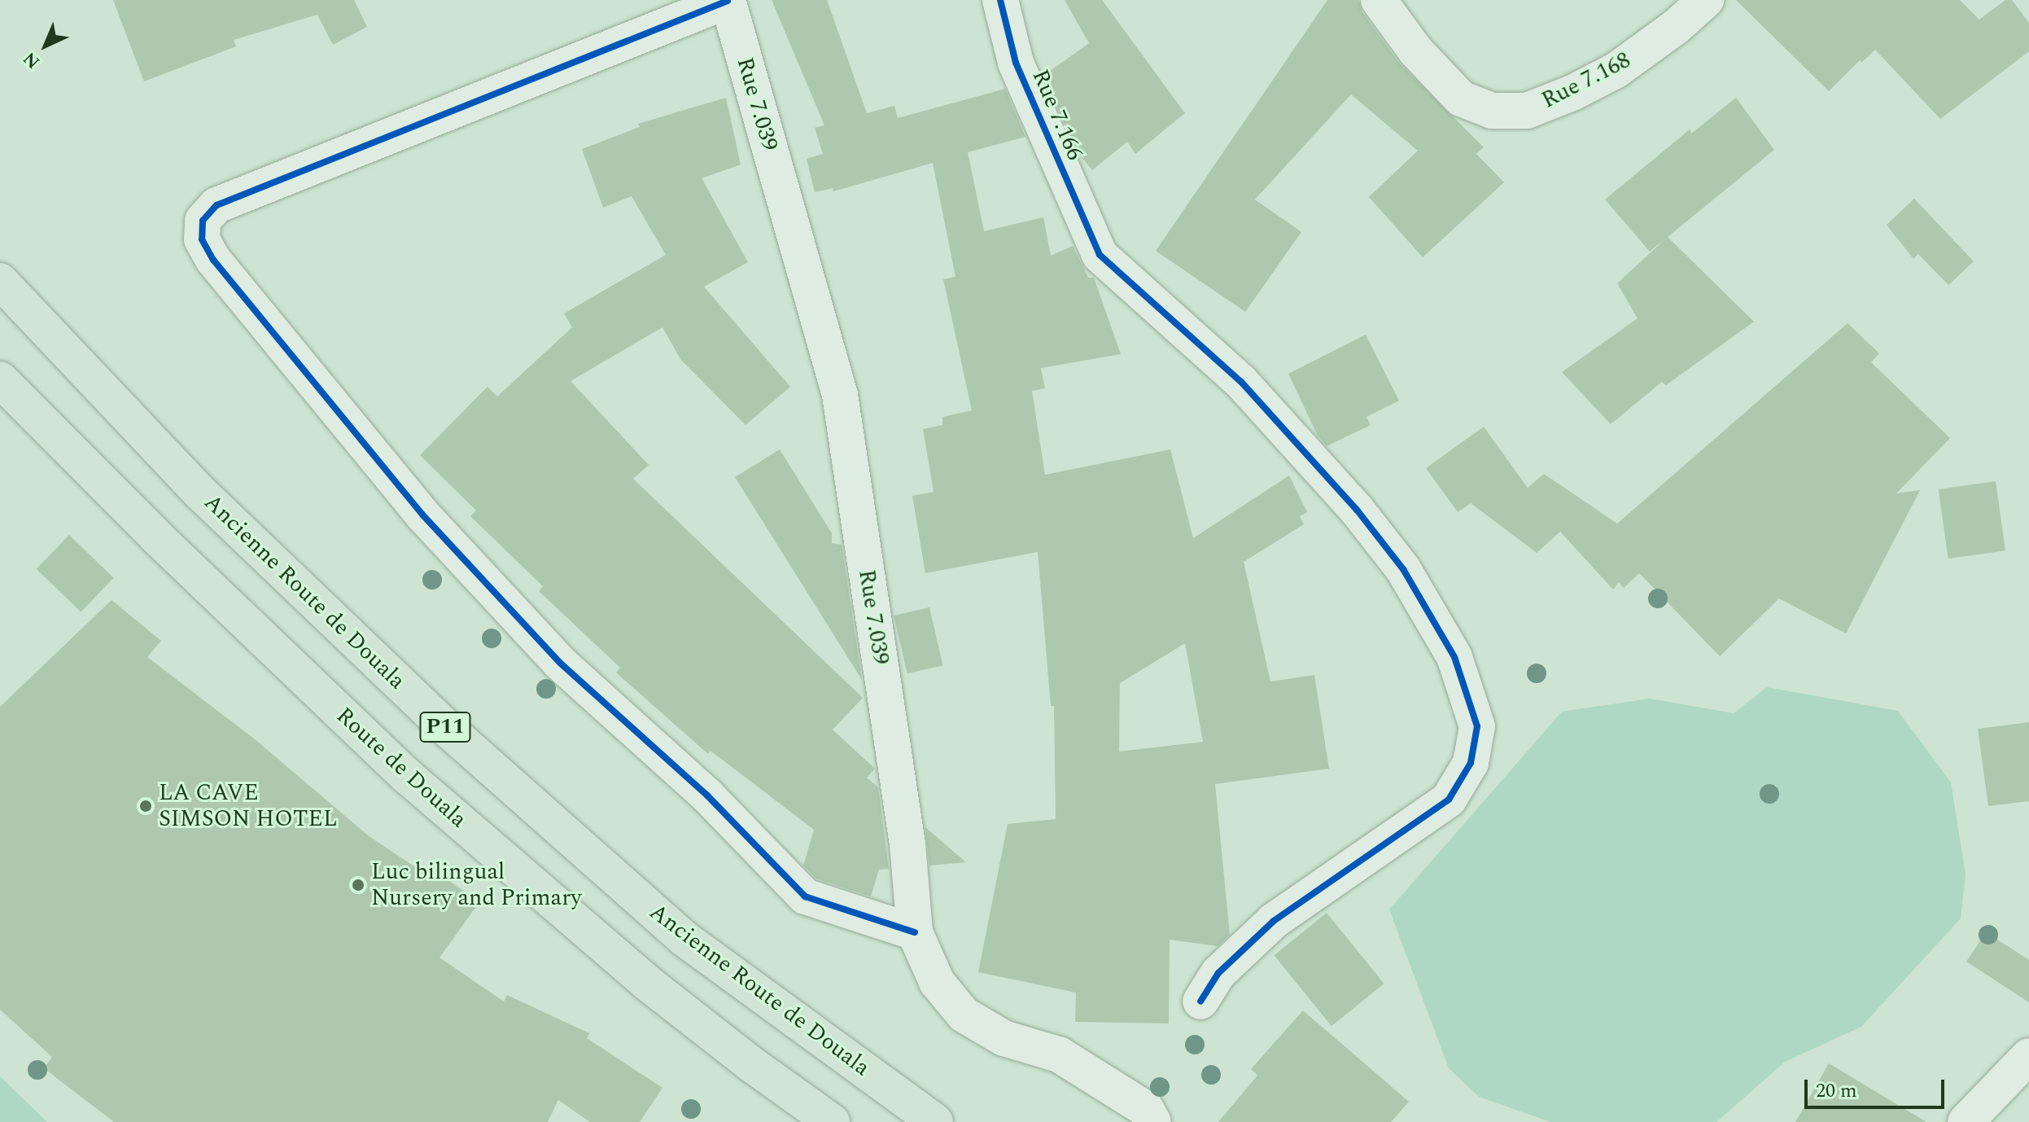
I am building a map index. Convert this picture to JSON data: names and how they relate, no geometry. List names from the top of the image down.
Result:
{
  "streets": {
    "main road": ["Ancienne Route de Douala", "P11", "Route de Douala"],
    "street": ["Rue 7.168", "Rue 7.039", "Rue 7.166"]
  },
  "places": ["LA CAVE SIMSON HOTEL", "Luc bilingual Nursery and Primary"],
  "scale_bar": "20 m",
  "north": "bottom left"
}
